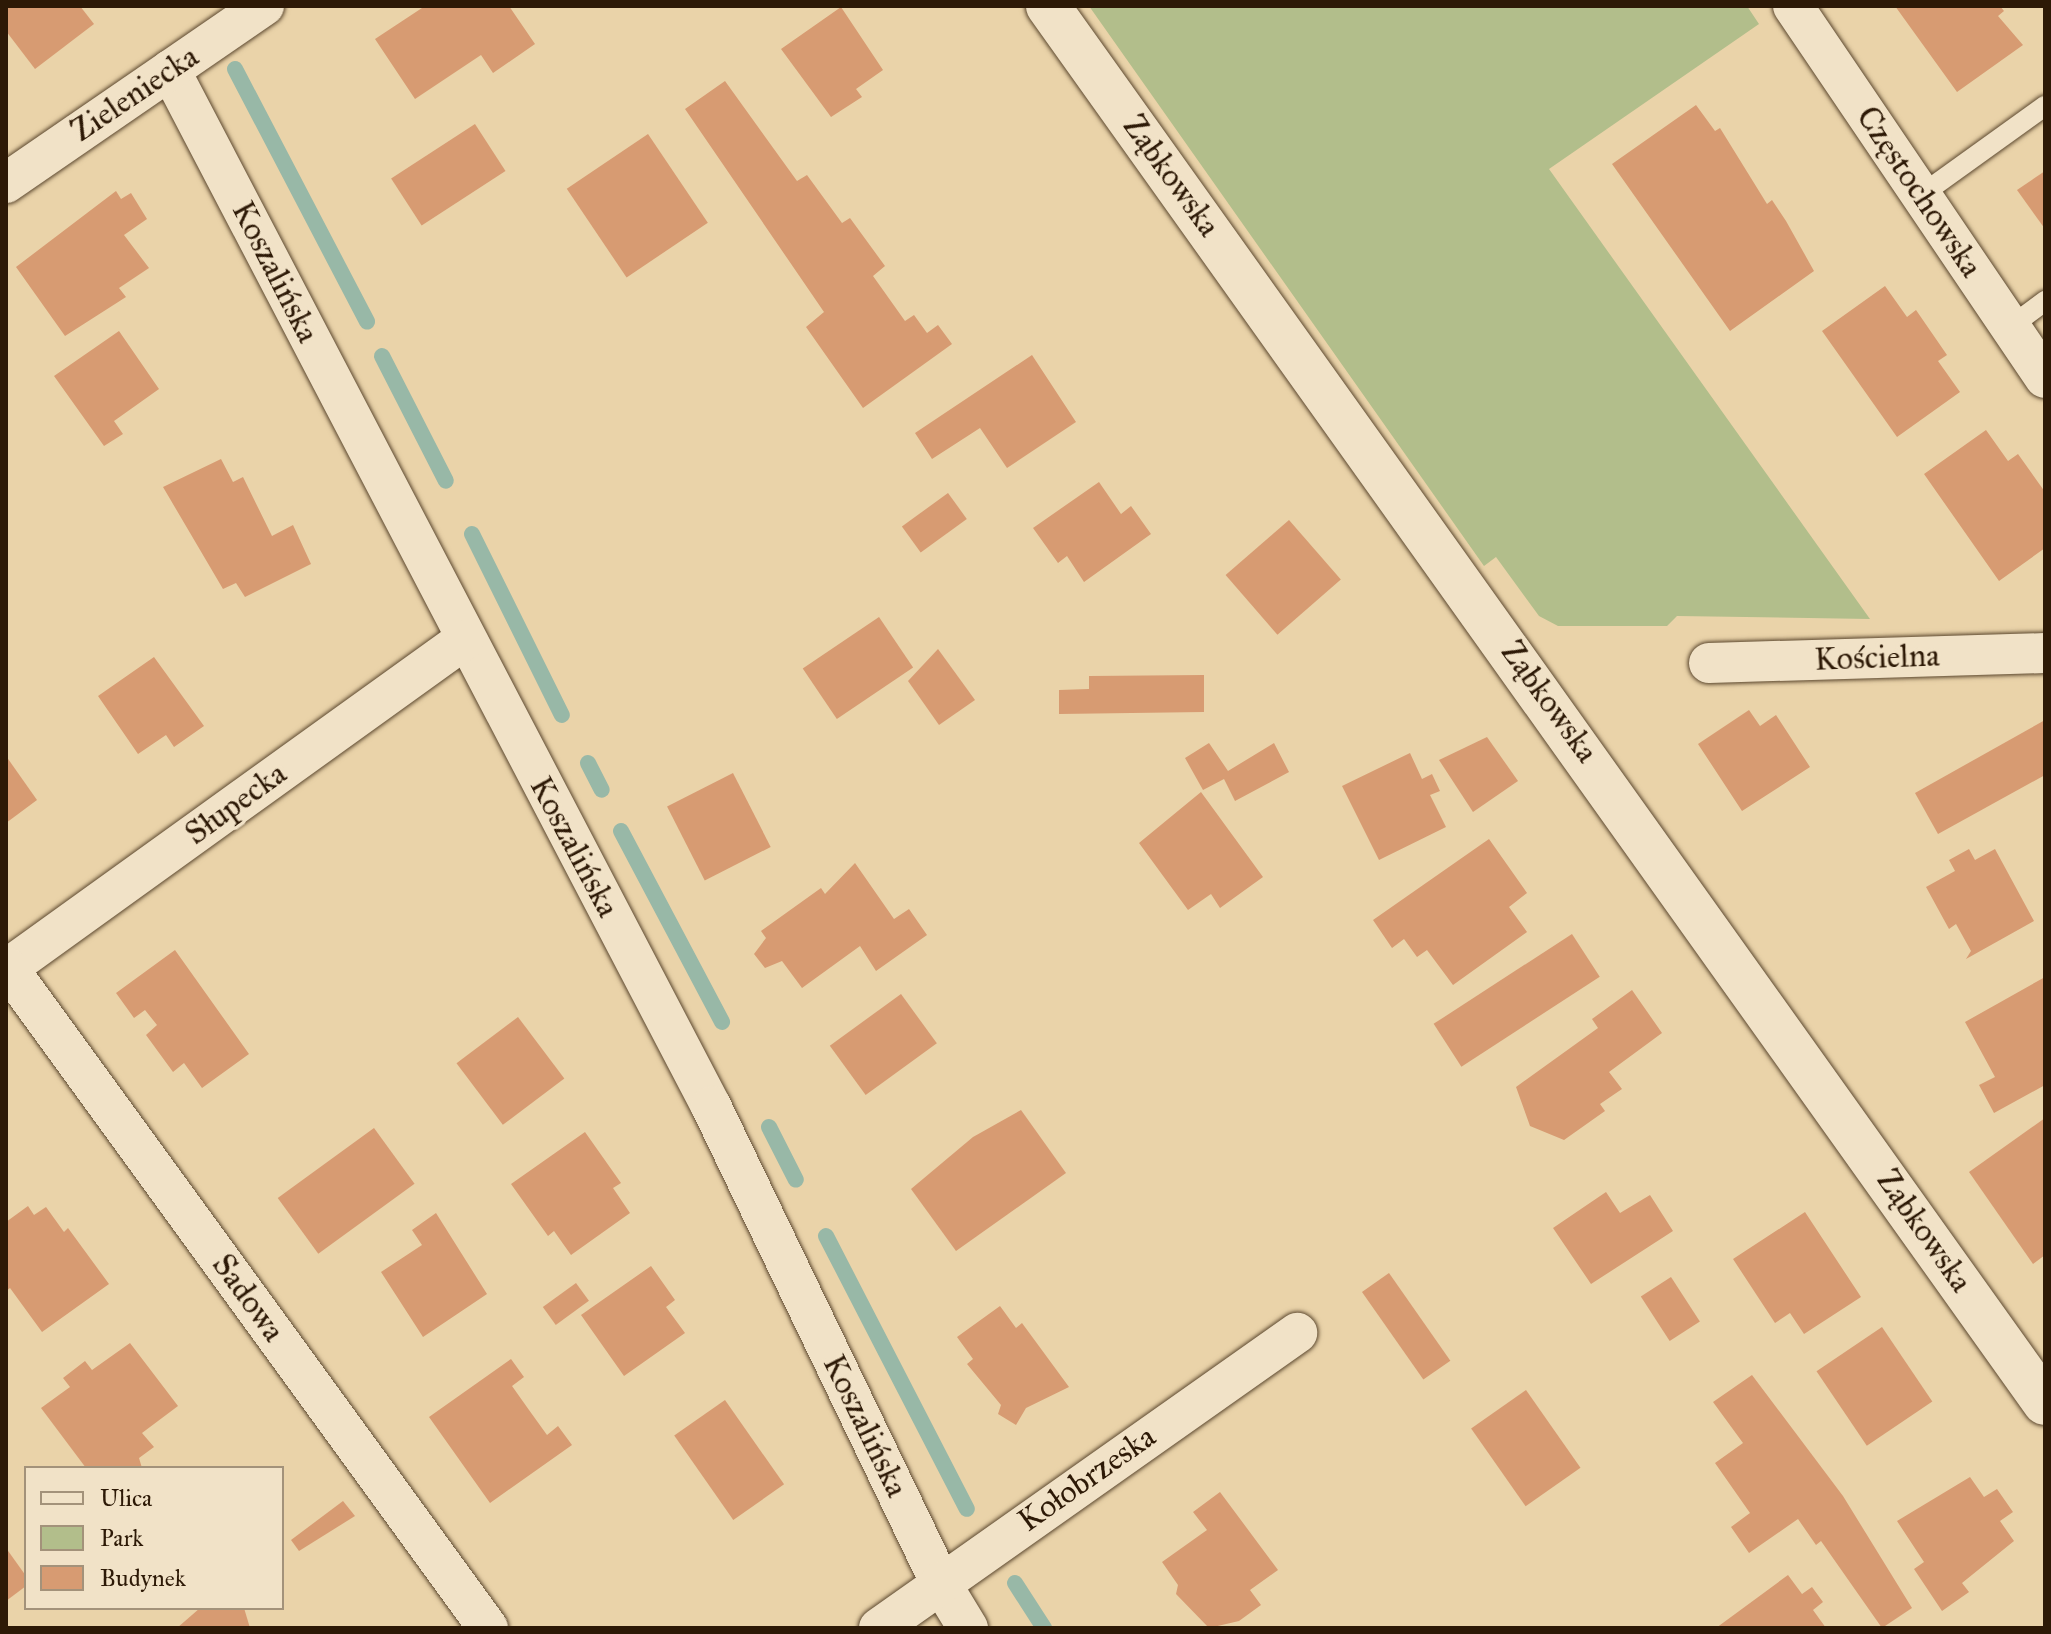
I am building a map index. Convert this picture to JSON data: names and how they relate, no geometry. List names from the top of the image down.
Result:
{
  "streets": {
    "street": [
      "Zieleniecka",
      "Ząbkowska",
      "Częstochowska",
      "Koszalińska",
      "Kościelna",
      "Słupecka",
      "Sadowa",
      "Kołobrzeska"
    ]
  },
  "crossings": [
    ["Zieleniecka", "Koszalińska"],
    ["Koszalińska", "Słupecka"],
    ["Koszalińska", "Kołobrzeska"],
    ["Słupecka", "Sadowa"]
  ],
  "legend": ["Ulica", "Park", "Budynek"]
}
